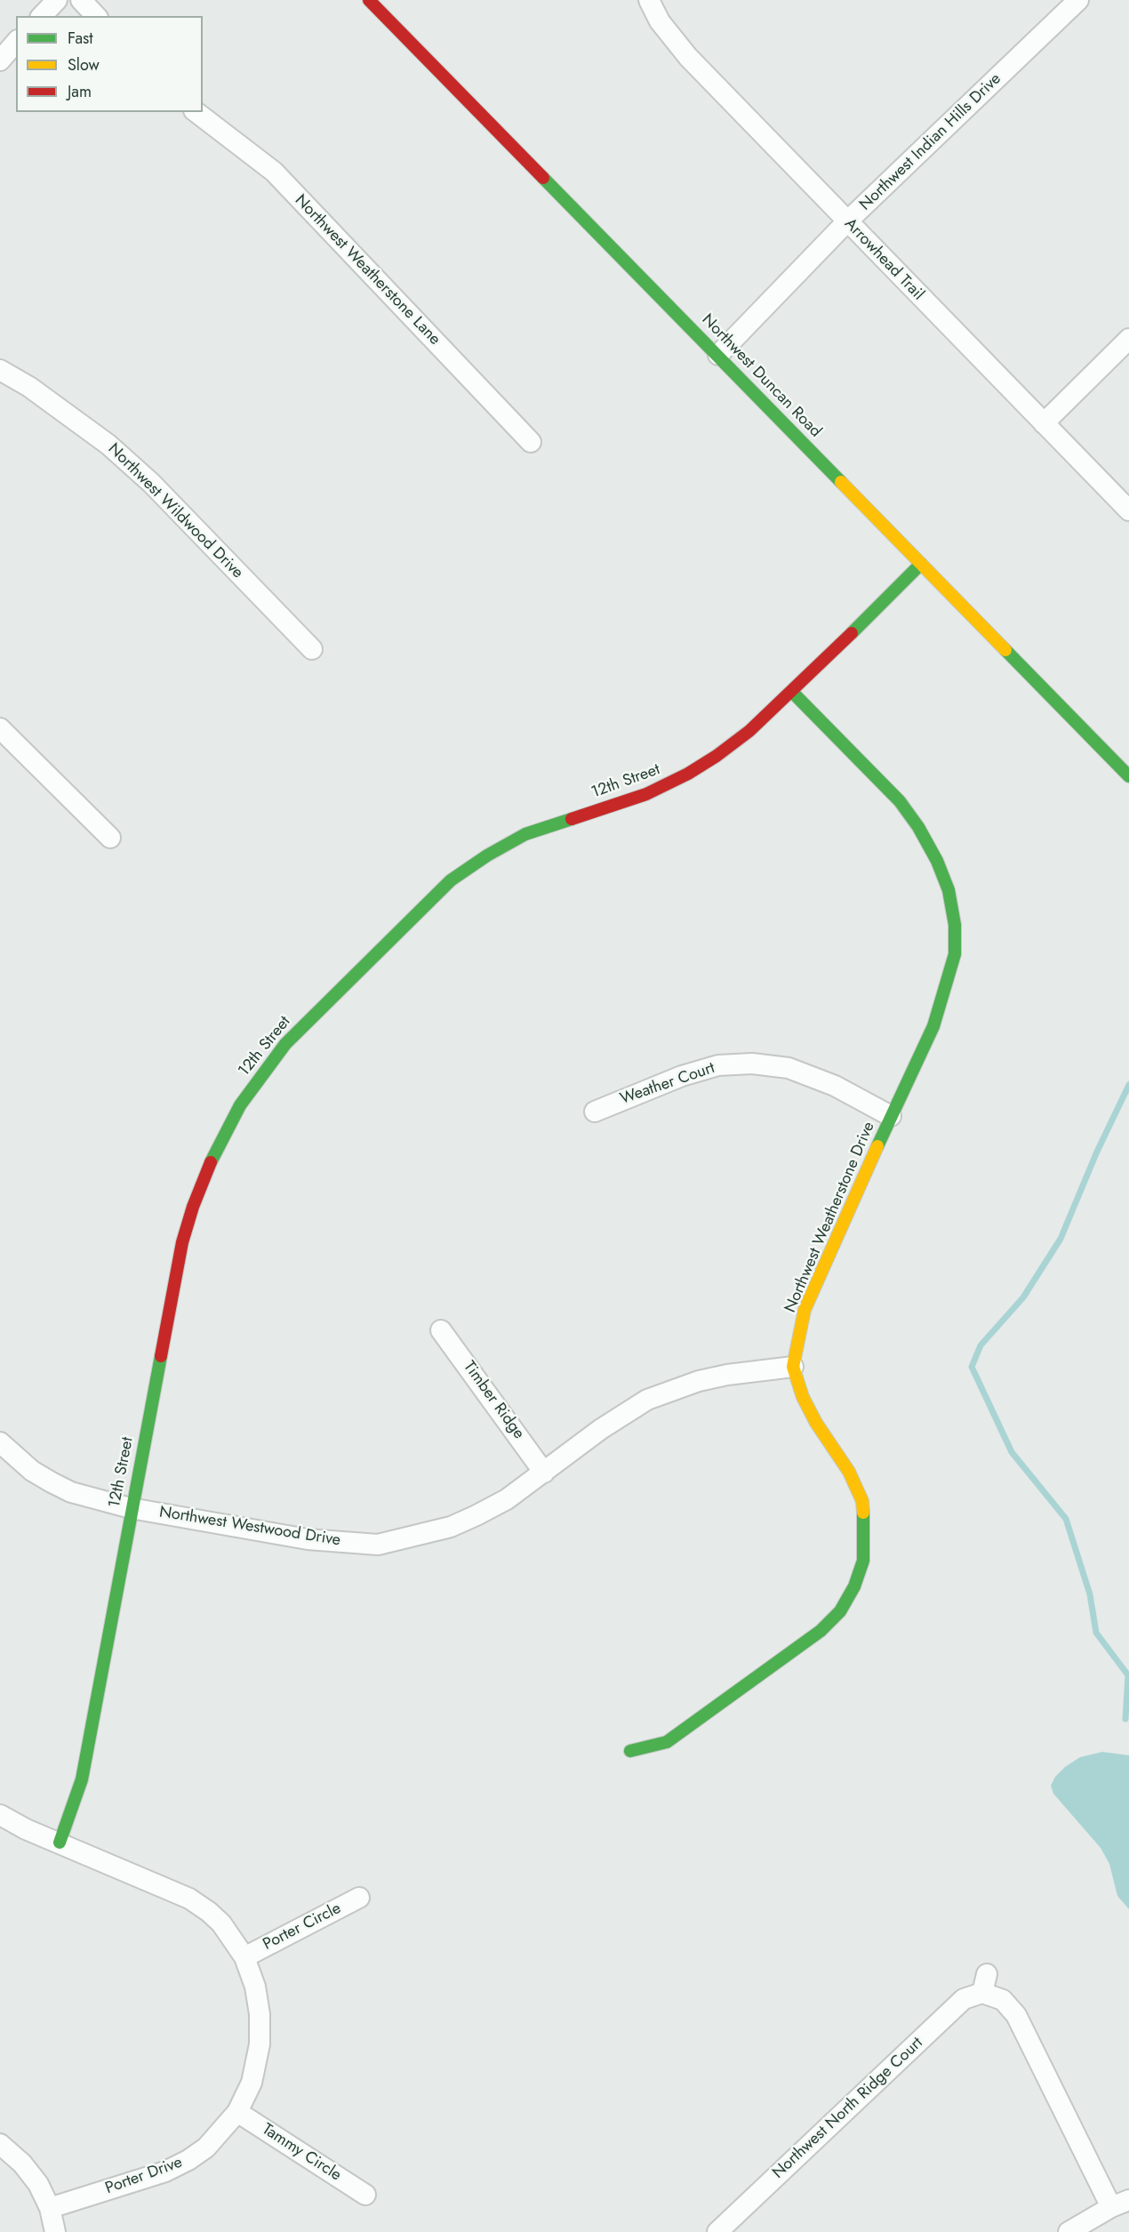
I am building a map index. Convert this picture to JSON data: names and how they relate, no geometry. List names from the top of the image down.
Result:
{
  "streets": {
    "street": [
      "Northwest Indian Hills Drive",
      "Arrowhead Trail",
      "Northwest Weatherstone Lane",
      "Northwest Duncan Road",
      "Northwest Wildwood Drive",
      "12th Street",
      "Weather Court",
      "Northwest Weatherstone Drive",
      "Timber Ridge",
      "Northwest Westwood Drive",
      "Porter Circle",
      "Northwest North Ridge Court",
      "Tammy Circle",
      "Porter Drive"
    ]
  },
  "crossings": [
    ["Northwest Indian Hills Drive", "Arrowhead Trail"],
    ["Northwest Indian Hills Drive", "Northwest Duncan Road"],
    ["Northwest Duncan Road", "12th Street"],
    ["12th Street", "Northwest Weatherstone Drive"],
    ["12th Street", "Northwest Westwood Drive"],
    ["12th Street", "Porter Drive"],
    ["Weather Court", "Northwest Weatherstone Drive"],
    ["Northwest Weatherstone Drive", "Northwest Westwood Drive"],
    ["Timber Ridge", "Northwest Westwood Drive"],
    ["Porter Circle", "Porter Drive"],
    ["Tammy Circle", "Porter Drive"]
  ],
  "legend": ["Fast", "Slow", "Jam"]
}
